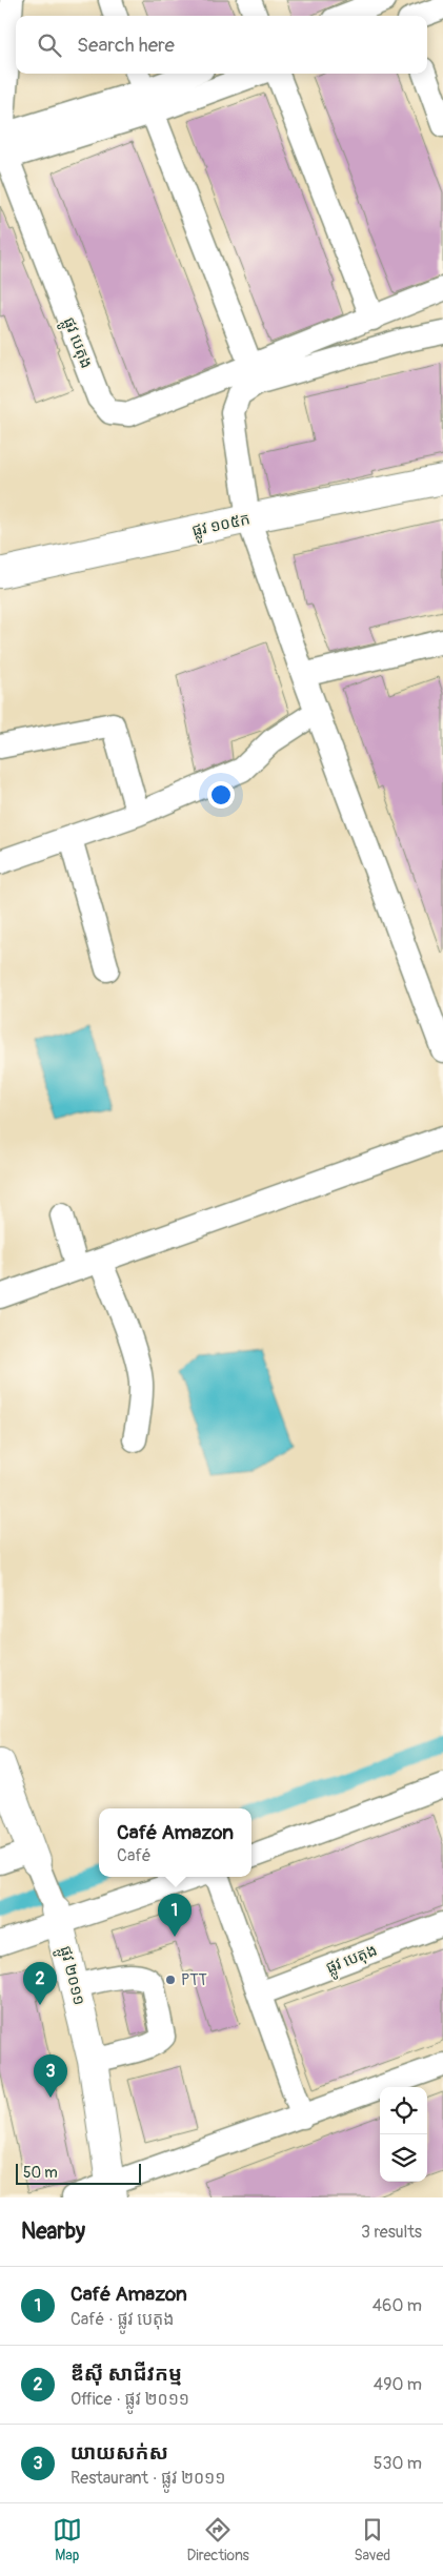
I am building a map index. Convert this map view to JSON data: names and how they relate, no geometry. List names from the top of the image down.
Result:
{
  "streets": {
    "main road": ["ផ្លូវ ១០៥ក", "ផ្លូវ ២០១១"],
    "street": ["ផ្លូវ បេតុង"]
  },
  "places": ["PTT"],
  "scale_bar": "50 m",
  "page": {
    "search": "Search here",
    "popup": ["Café Amazon", "Café"],
    "pins": ["1", "2", "3"],
    "scale": "50 m",
    "heading": ["Nearby", "3 results"],
    "list": [
      {
        "mark": "1",
        "name": "Café Amazon",
        "note": "Café · ផ្លូវ បេតុង",
        "value": "460 m"
      },
      {
        "mark": "2",
        "name": "ឌីស៊ី សាជីវកម្ម",
        "note": "Office · ផ្លូវ ២០១១",
        "value": "490 m"
      },
      {
        "mark": "3",
        "name": "យាយសក់ស",
        "note": "Restaurant · ផ្លូវ ២០១១",
        "value": "530 m"
      }
    ],
    "nav": ["Map", "Directions", "Saved"]
  }
}
